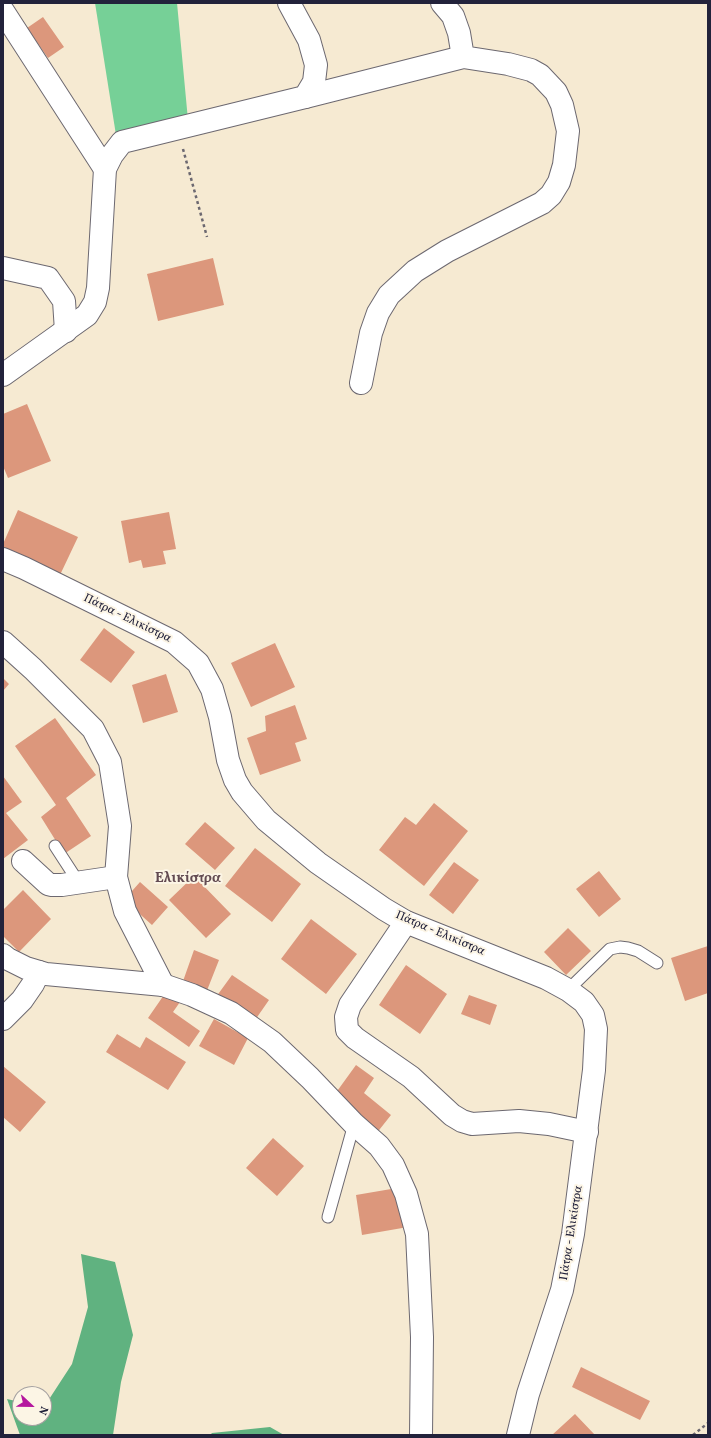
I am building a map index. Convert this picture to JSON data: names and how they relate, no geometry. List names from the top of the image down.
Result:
{
  "streets": {
    "street": ["Πάτρα - Ελικίστρα"]
  },
  "districts": ["Ελικίστρα"],
  "north": "right"
}
